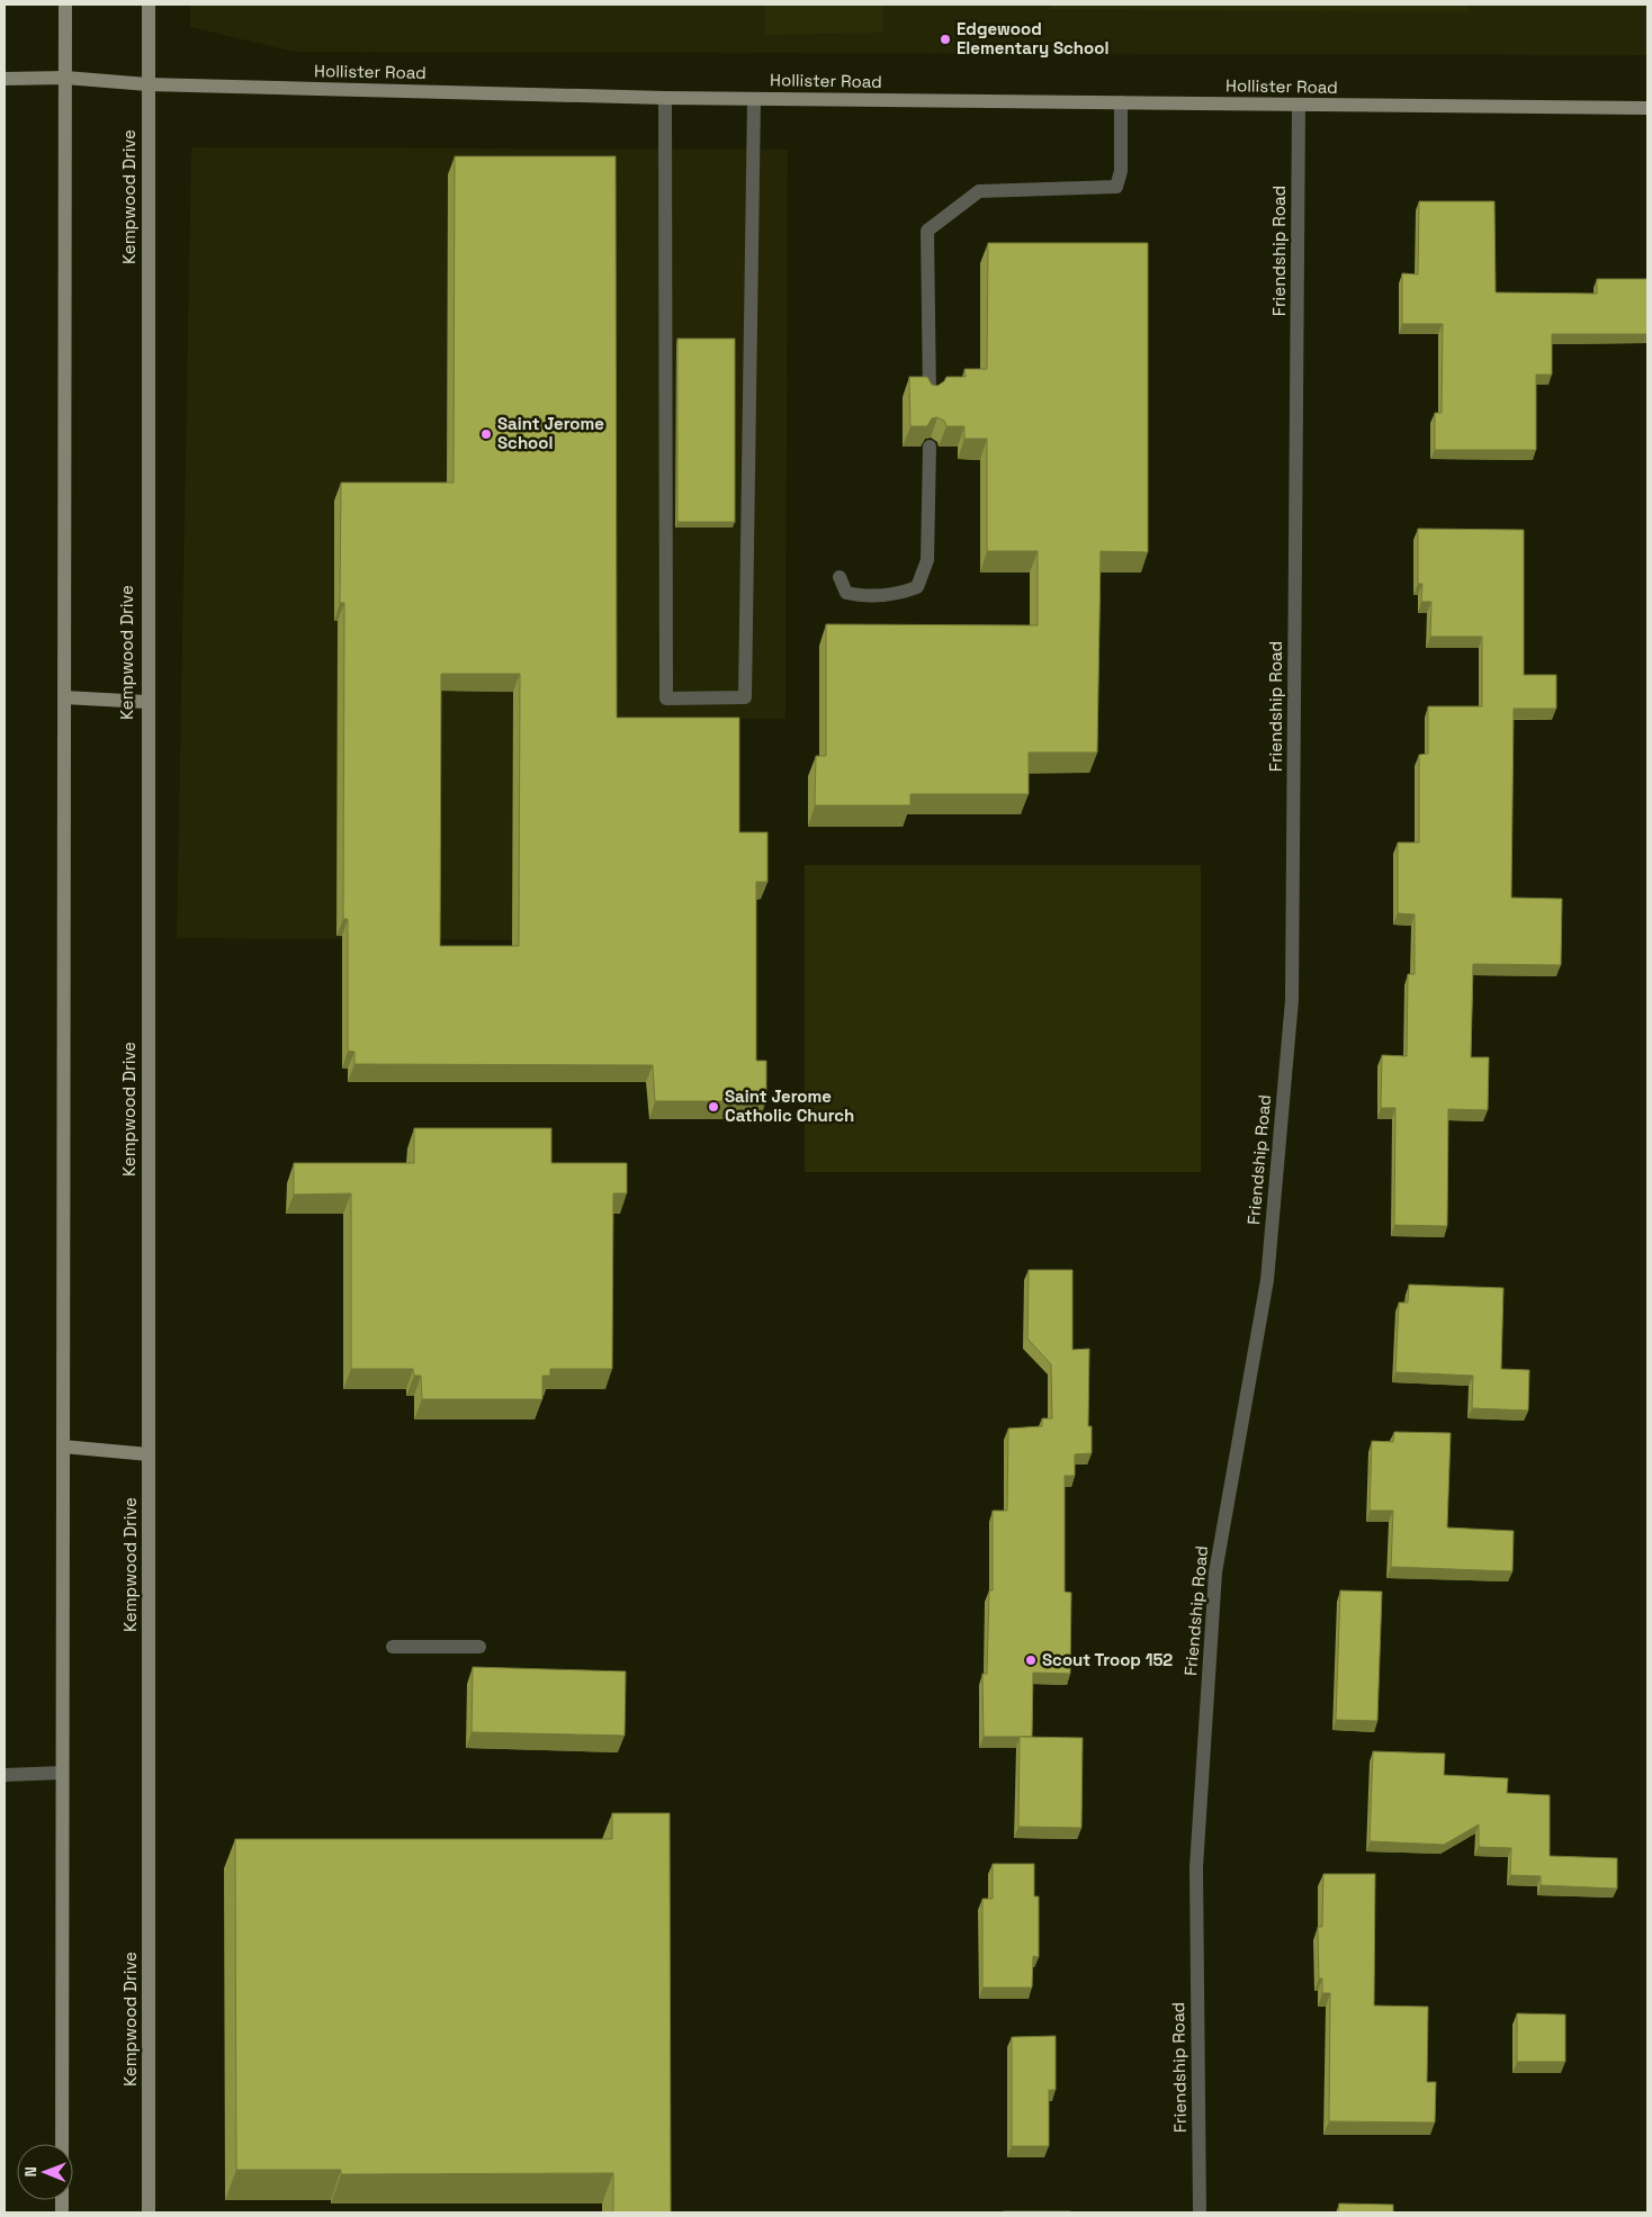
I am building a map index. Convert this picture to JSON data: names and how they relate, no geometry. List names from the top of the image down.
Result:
{
  "streets": {
    "main road": ["Hollister Road", "Kempwood Drive"],
    "street": ["Friendship Road"]
  },
  "crossings": [
    ["Hollister Road", "Kempwood Drive"],
    ["Hollister Road", "Friendship Road"]
  ],
  "places": [
    "Edgewood Elementary School",
    "Saint Jerome School",
    "Saint Jerome Catholic Church",
    "Scout Troop 152"
  ],
  "north": "left"
}
